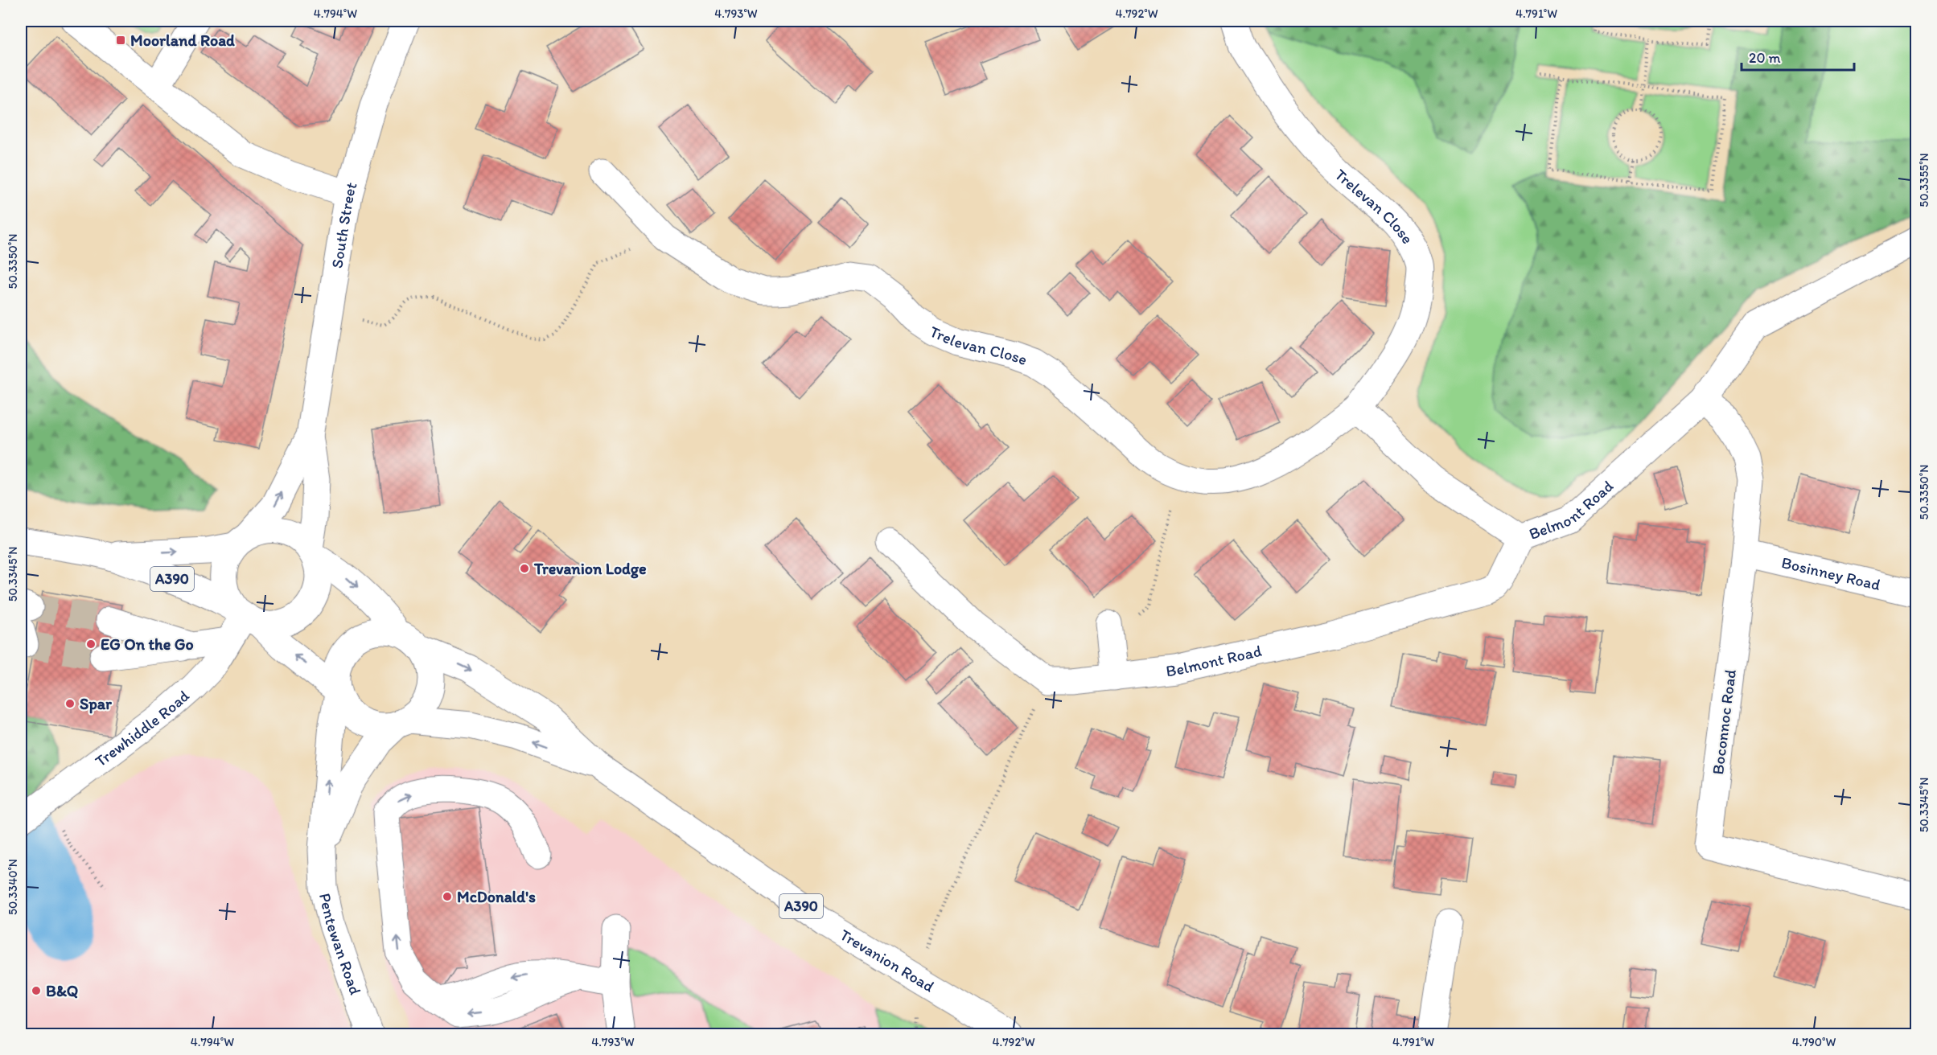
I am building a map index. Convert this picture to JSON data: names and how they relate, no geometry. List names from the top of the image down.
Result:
{
  "streets": {
    "main road": [
      "Trelevan Close",
      "South Street",
      "Belmont Road",
      "Bosinney Road",
      "A390",
      "Boconnoc Road",
      "Trewhiddle Road",
      "Pentewan Road",
      "Trevanion Road"
    ]
  },
  "crossings": [
    ["South Street", "A390"],
    ["South Street", "Trewhiddle Road"],
    ["Belmont Road", "Boconnoc Road"],
    ["Bosinney Road", "Boconnoc Road"],
    ["A390", "Trewhiddle Road"],
    ["A390", "Pentewan Road"],
    ["A390", "Trevanion Road"]
  ],
  "places": {
    "transit": ["Moorland Road"],
    "other": [
      "Trevanion Lodge",
      "EG On the Go",
      "Spar",
      "McDonald's",
      "B&Q"
    ]
  },
  "scale_bar": "20 m",
  "coordinates": [
    "4.794°W",
    "4.793°W",
    "4.792°W",
    "4.791°W",
    "50.3355°N",
    "50.3350°N",
    "50.3345°N",
    "50.3340°N",
    "4.790°W"
  ]
}
